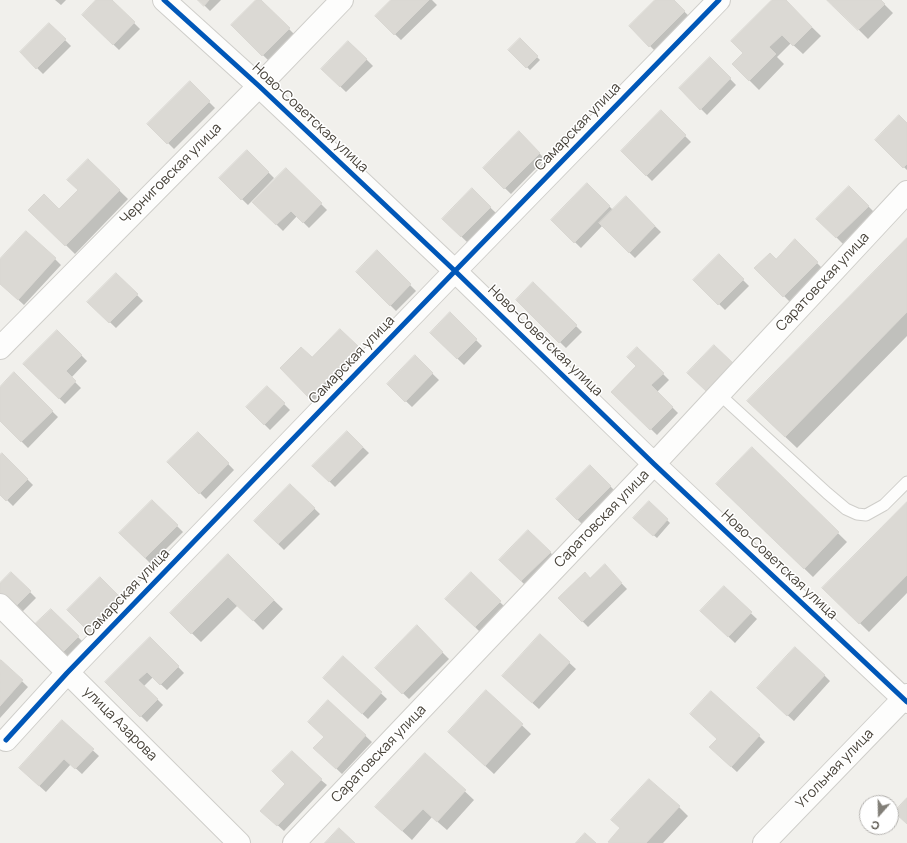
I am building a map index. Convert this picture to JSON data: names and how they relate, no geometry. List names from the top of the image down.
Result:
{
  "streets": {
    "street": [
      "Ново-Советская улица",
      "Самарская улица",
      "Черниговская улица",
      "Саратовская улица",
      "улица Азарова",
      "Угольная улица"
    ]
  },
  "crossings": [
    ["Ново-Советская улица", "Самарская улица"],
    ["Ново-Советская улица", "Черниговская улица"],
    ["Ново-Советская улица", "Саратовская улица"],
    ["Ново-Советская улица", "Угольная улица"],
    ["Самарская улица", "улица Азарова"]
  ],
  "north": "bottom"
}
